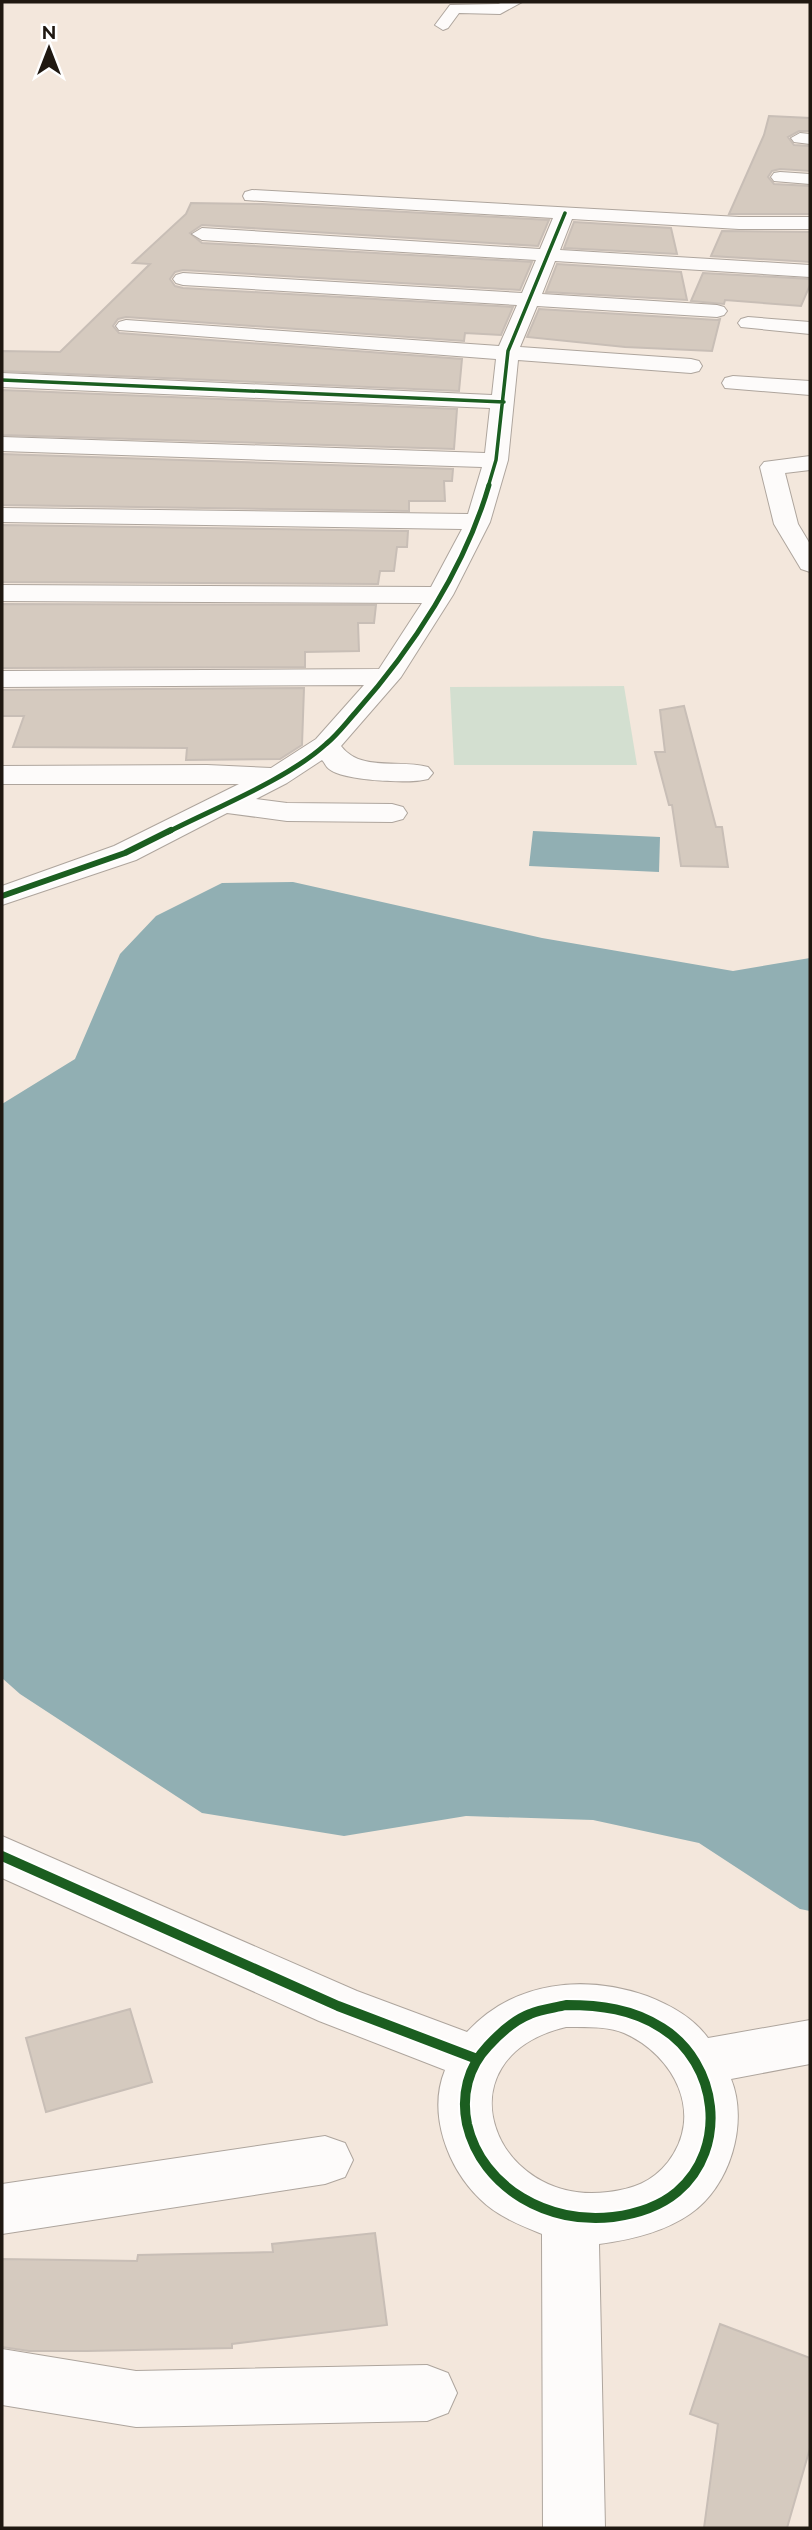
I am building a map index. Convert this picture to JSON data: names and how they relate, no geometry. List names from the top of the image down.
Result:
{
  "north": "top"
}
